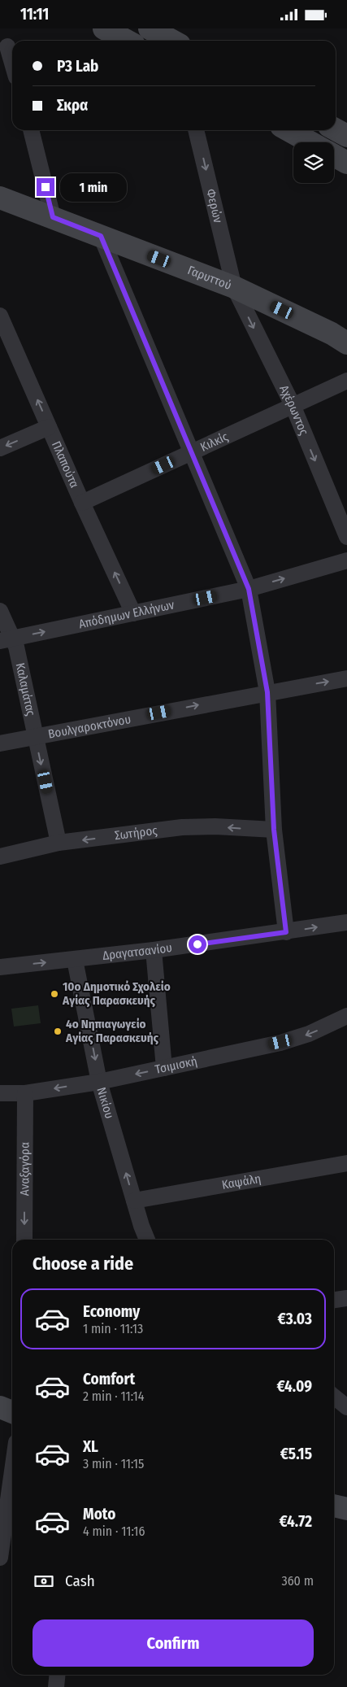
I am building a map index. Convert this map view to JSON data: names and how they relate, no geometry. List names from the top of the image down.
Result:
{
  "streets": {
    "street": [
      "Φερών",
      "Γαρυττού",
      "Αχέρωντος",
      "Κιλκίς",
      "Πλαπούτα",
      "Απόδημων Ελλήνων",
      "Καλαμάτας",
      "Βουλγαροκτόνου",
      "Σωτήρος",
      "Δραγατσανίου",
      "Τσιμισκή",
      "Νικίου",
      "Αναξαγόρα",
      "Καψάλη"
    ]
  },
  "crossings": [
    ["Φερών", "Γαρυττού"],
    ["Φερών", "Αχέρωντος"],
    ["Γαρυττού", "Αχέρωντος"],
    ["Αχέρωντος", "Κιλκίς"],
    ["Κιλκίς", "Πλαπούτα"],
    ["Πλαπούτα", "Απόδημων Ελλήνων"],
    ["Απόδημων Ελλήνων", "Καλαμάτας"],
    ["Καλαμάτας", "Βουλγαροκτόνου"],
    ["Καλαμάτας", "Σωτήρος"],
    ["Δραγατσανίου", "Νικίου"],
    ["Τσιμισκή", "Νικίου"],
    ["Τσιμισκή", "Αναξαγόρα"],
    ["Νικίου", "Καψάλη"]
  ],
  "one_way": [
    "Απόδημων Ελλήνων",
    "Καλαμάτας",
    "Βουλγαροκτόνου",
    "Σωτήρος",
    "Δραγατσανίου",
    "Τσιμισκή",
    "Αναξαγόρα"
  ],
  "places": ["10ο Δημοτικό Σχολείο Αγίας Παρασκευής", "4ο Νηπιαγωγείο Αγίας Παρασκευής"],
  "page": {
    "status": "11:11",
    "banner": ["P3 Lab", "Σκρα"],
    "bubble": "1 min",
    "heading": "Choose a ride",
    "list": [
      {
        "name": "Economy",
        "note": "1 min · 11:13",
        "value": "€3.03"
      },
      {
        "name": "Comfort",
        "note": "2 min · 11:14",
        "value": "€4.09"
      },
      {
        "name": "XL",
        "note": "3 min · 11:15",
        "value": "€5.15"
      },
      {
        "name": "Moto",
        "note": "4 min · 11:16",
        "value": "€4.72"
      }
    ],
    "pay": ["Cash", "360 m"],
    "buttons": "Confirm"
  }
}
